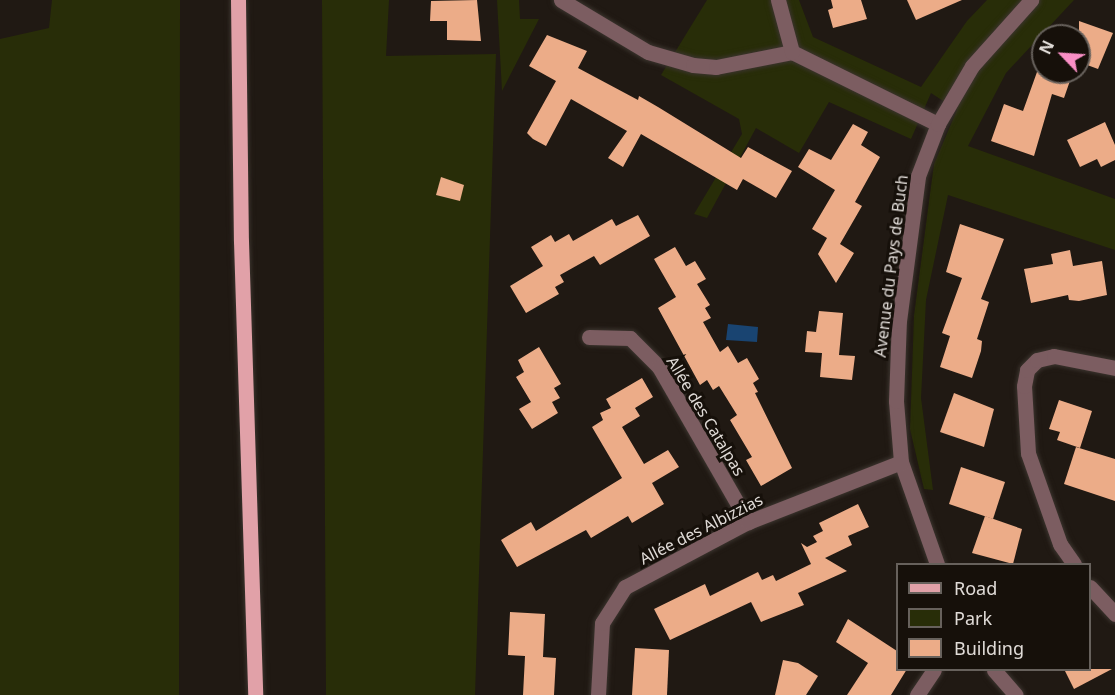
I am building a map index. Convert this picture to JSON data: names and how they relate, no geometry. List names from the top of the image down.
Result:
{
  "streets": {
    "street": ["Avenue du Pays de Buch", "Allée des Catalpas", "Allée des Albizzias"]
  },
  "crossings": [
    ["Avenue du Pays de Buch", "Allée des Albizzias"],
    ["Allée des Catalpas", "Allée des Albizzias"]
  ],
  "legend": ["Road", "Park", "Building"],
  "north": "top left"
}
